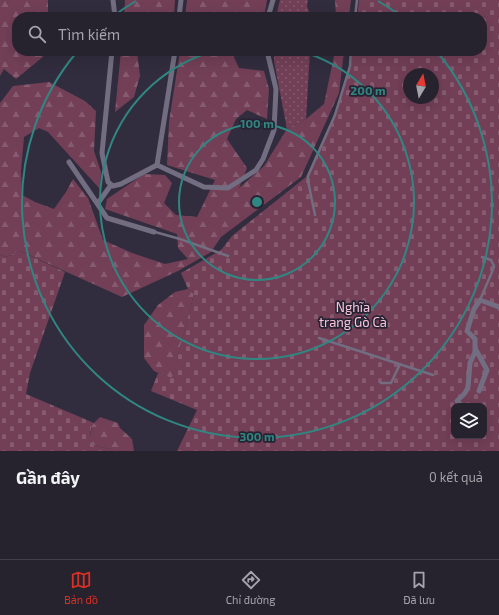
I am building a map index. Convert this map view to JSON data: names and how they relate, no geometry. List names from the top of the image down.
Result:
{
  "parks": ["Nghĩa trang Gò Cà"],
  "north": "top",
  "page": {
    "search": "Tìm kiếm",
    "heading": ["Gần đây", "0 kết quả"],
    "nav": ["Bản đồ", "Chỉ đường", "Đã lưu"]
  },
  "rings": ["200 m", "100 m", "300 m"]
}
